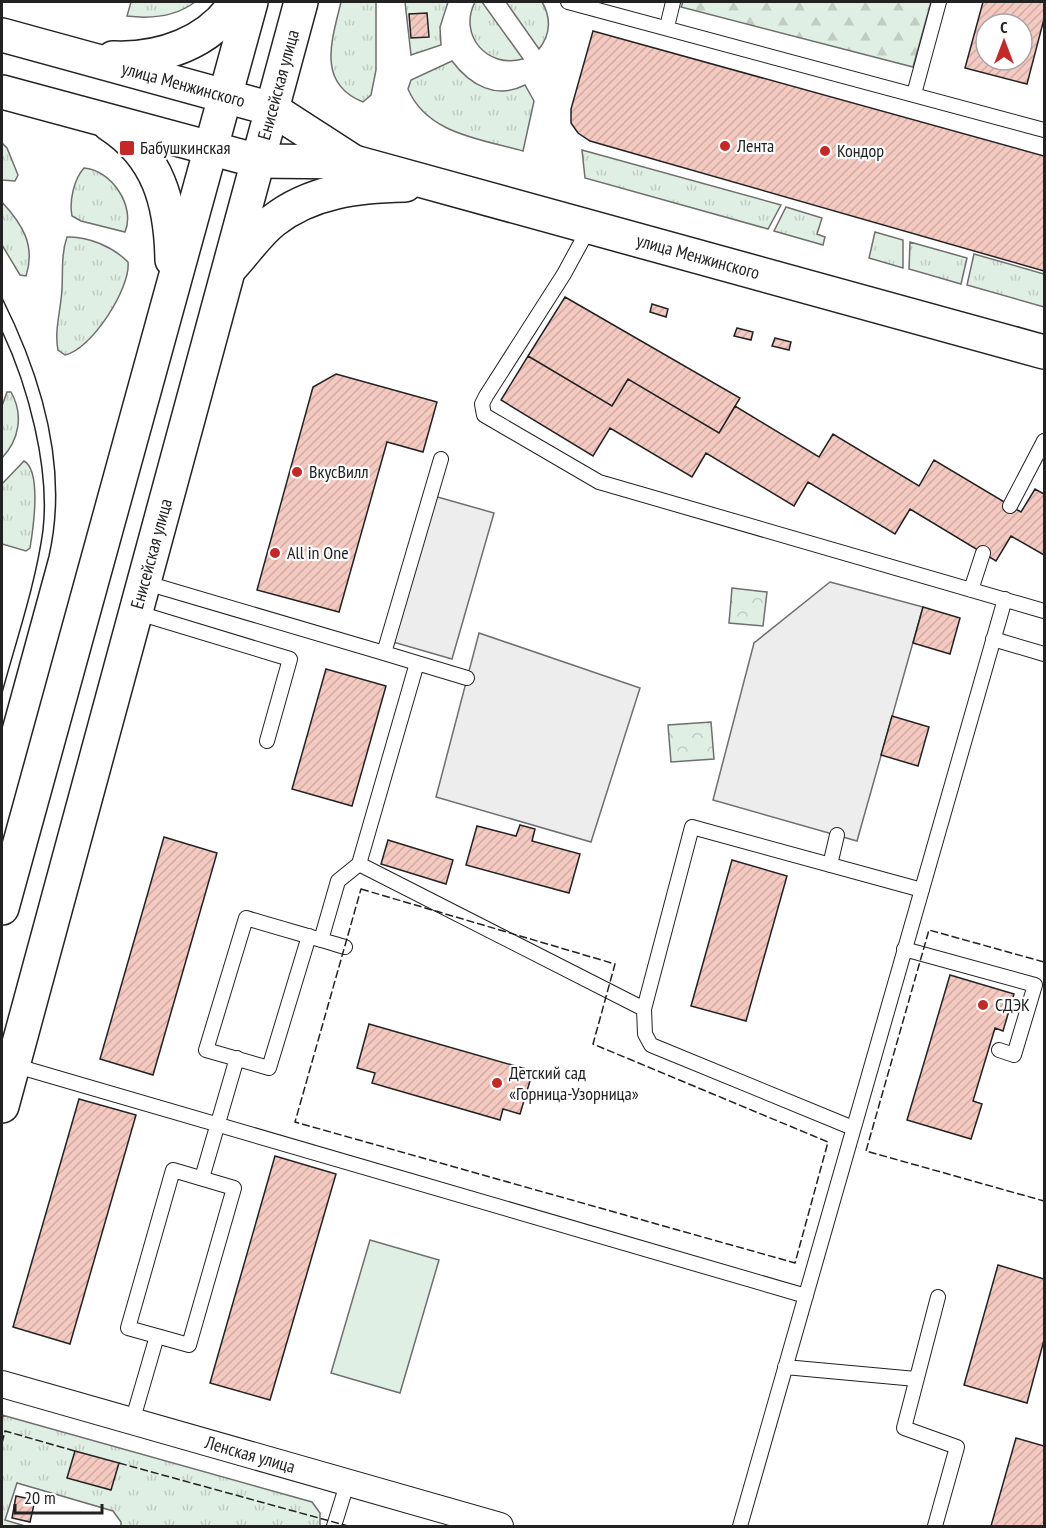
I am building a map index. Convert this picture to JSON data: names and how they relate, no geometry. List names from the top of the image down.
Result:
{
  "streets": {
    "main road": ["улица Менжинского", "Енисейская улица"],
    "street": ["Ленская улица"]
  },
  "crossings": [
    ["улица Менжинского", "Енисейская улица"]
  ],
  "places": {
    "other": [
      "Лента",
      "Кондор",
      "ВкусВилл",
      "All in One",
      "СДЭК",
      "Детский сад «Горница-Узорница»"
    ],
    "transit": ["Бабушкинская"]
  },
  "scale_bar": "20 m",
  "north": "top"
}
